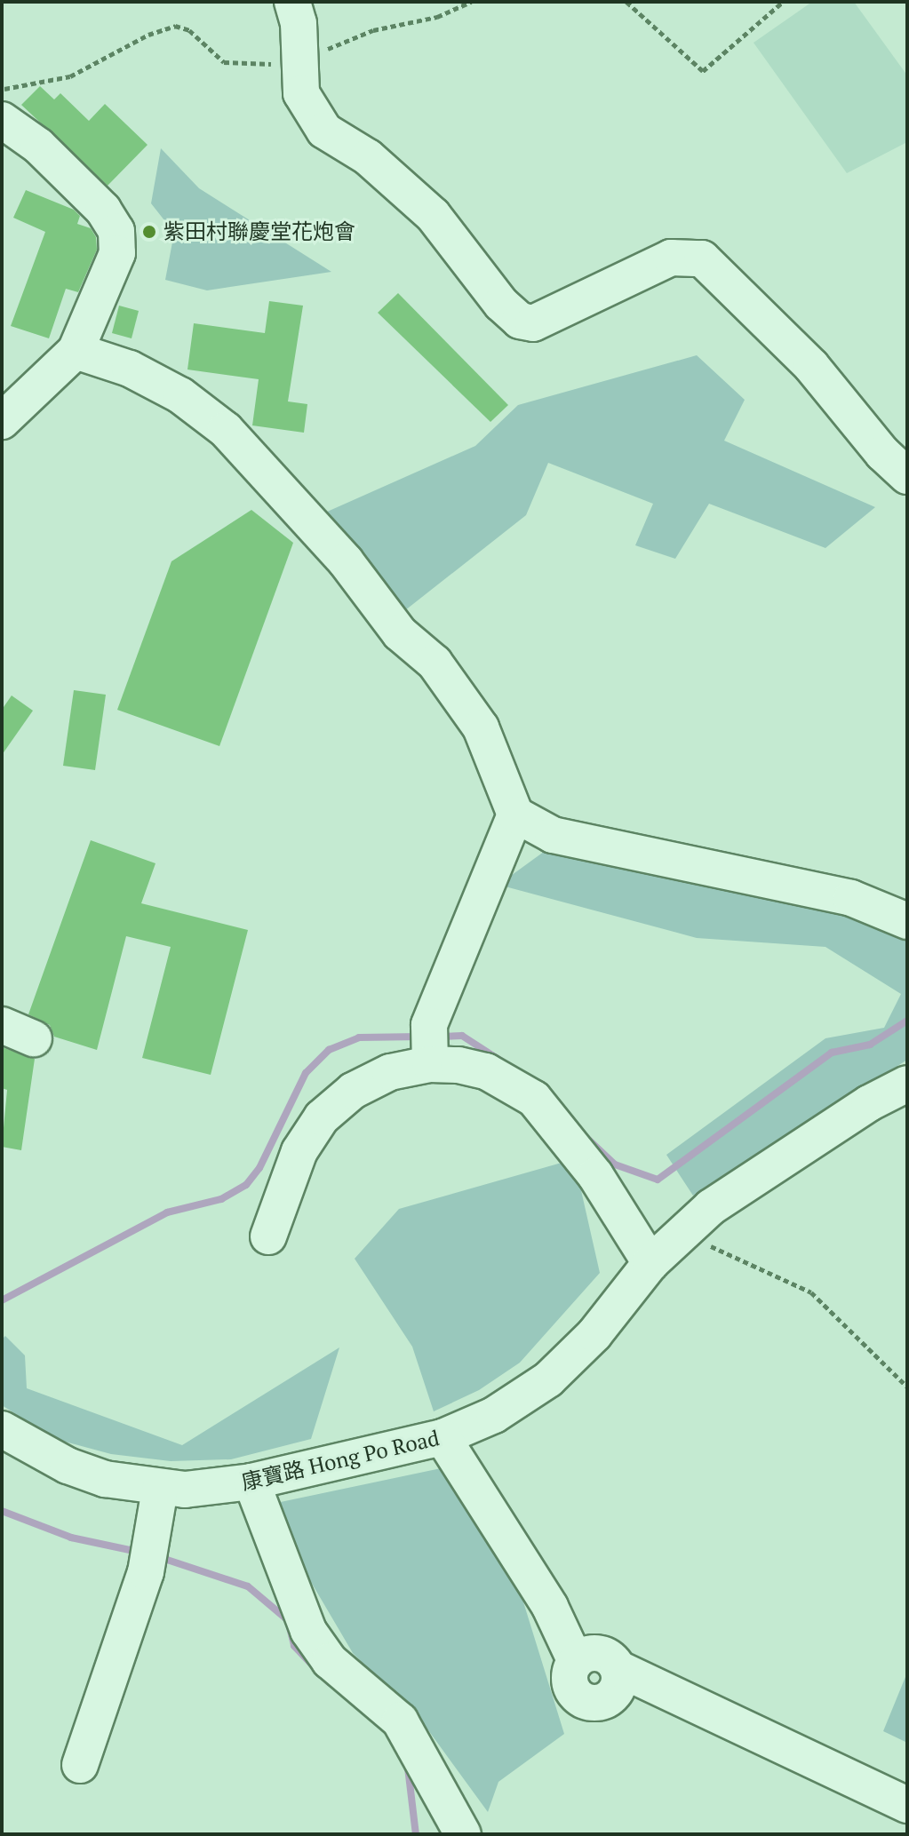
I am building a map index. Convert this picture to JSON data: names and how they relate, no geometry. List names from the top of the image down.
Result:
{
  "streets": {
    "street": ["康寶路 Hong Po Road"]
  },
  "places": ["紫田村聯慶堂花炮會"]
}
